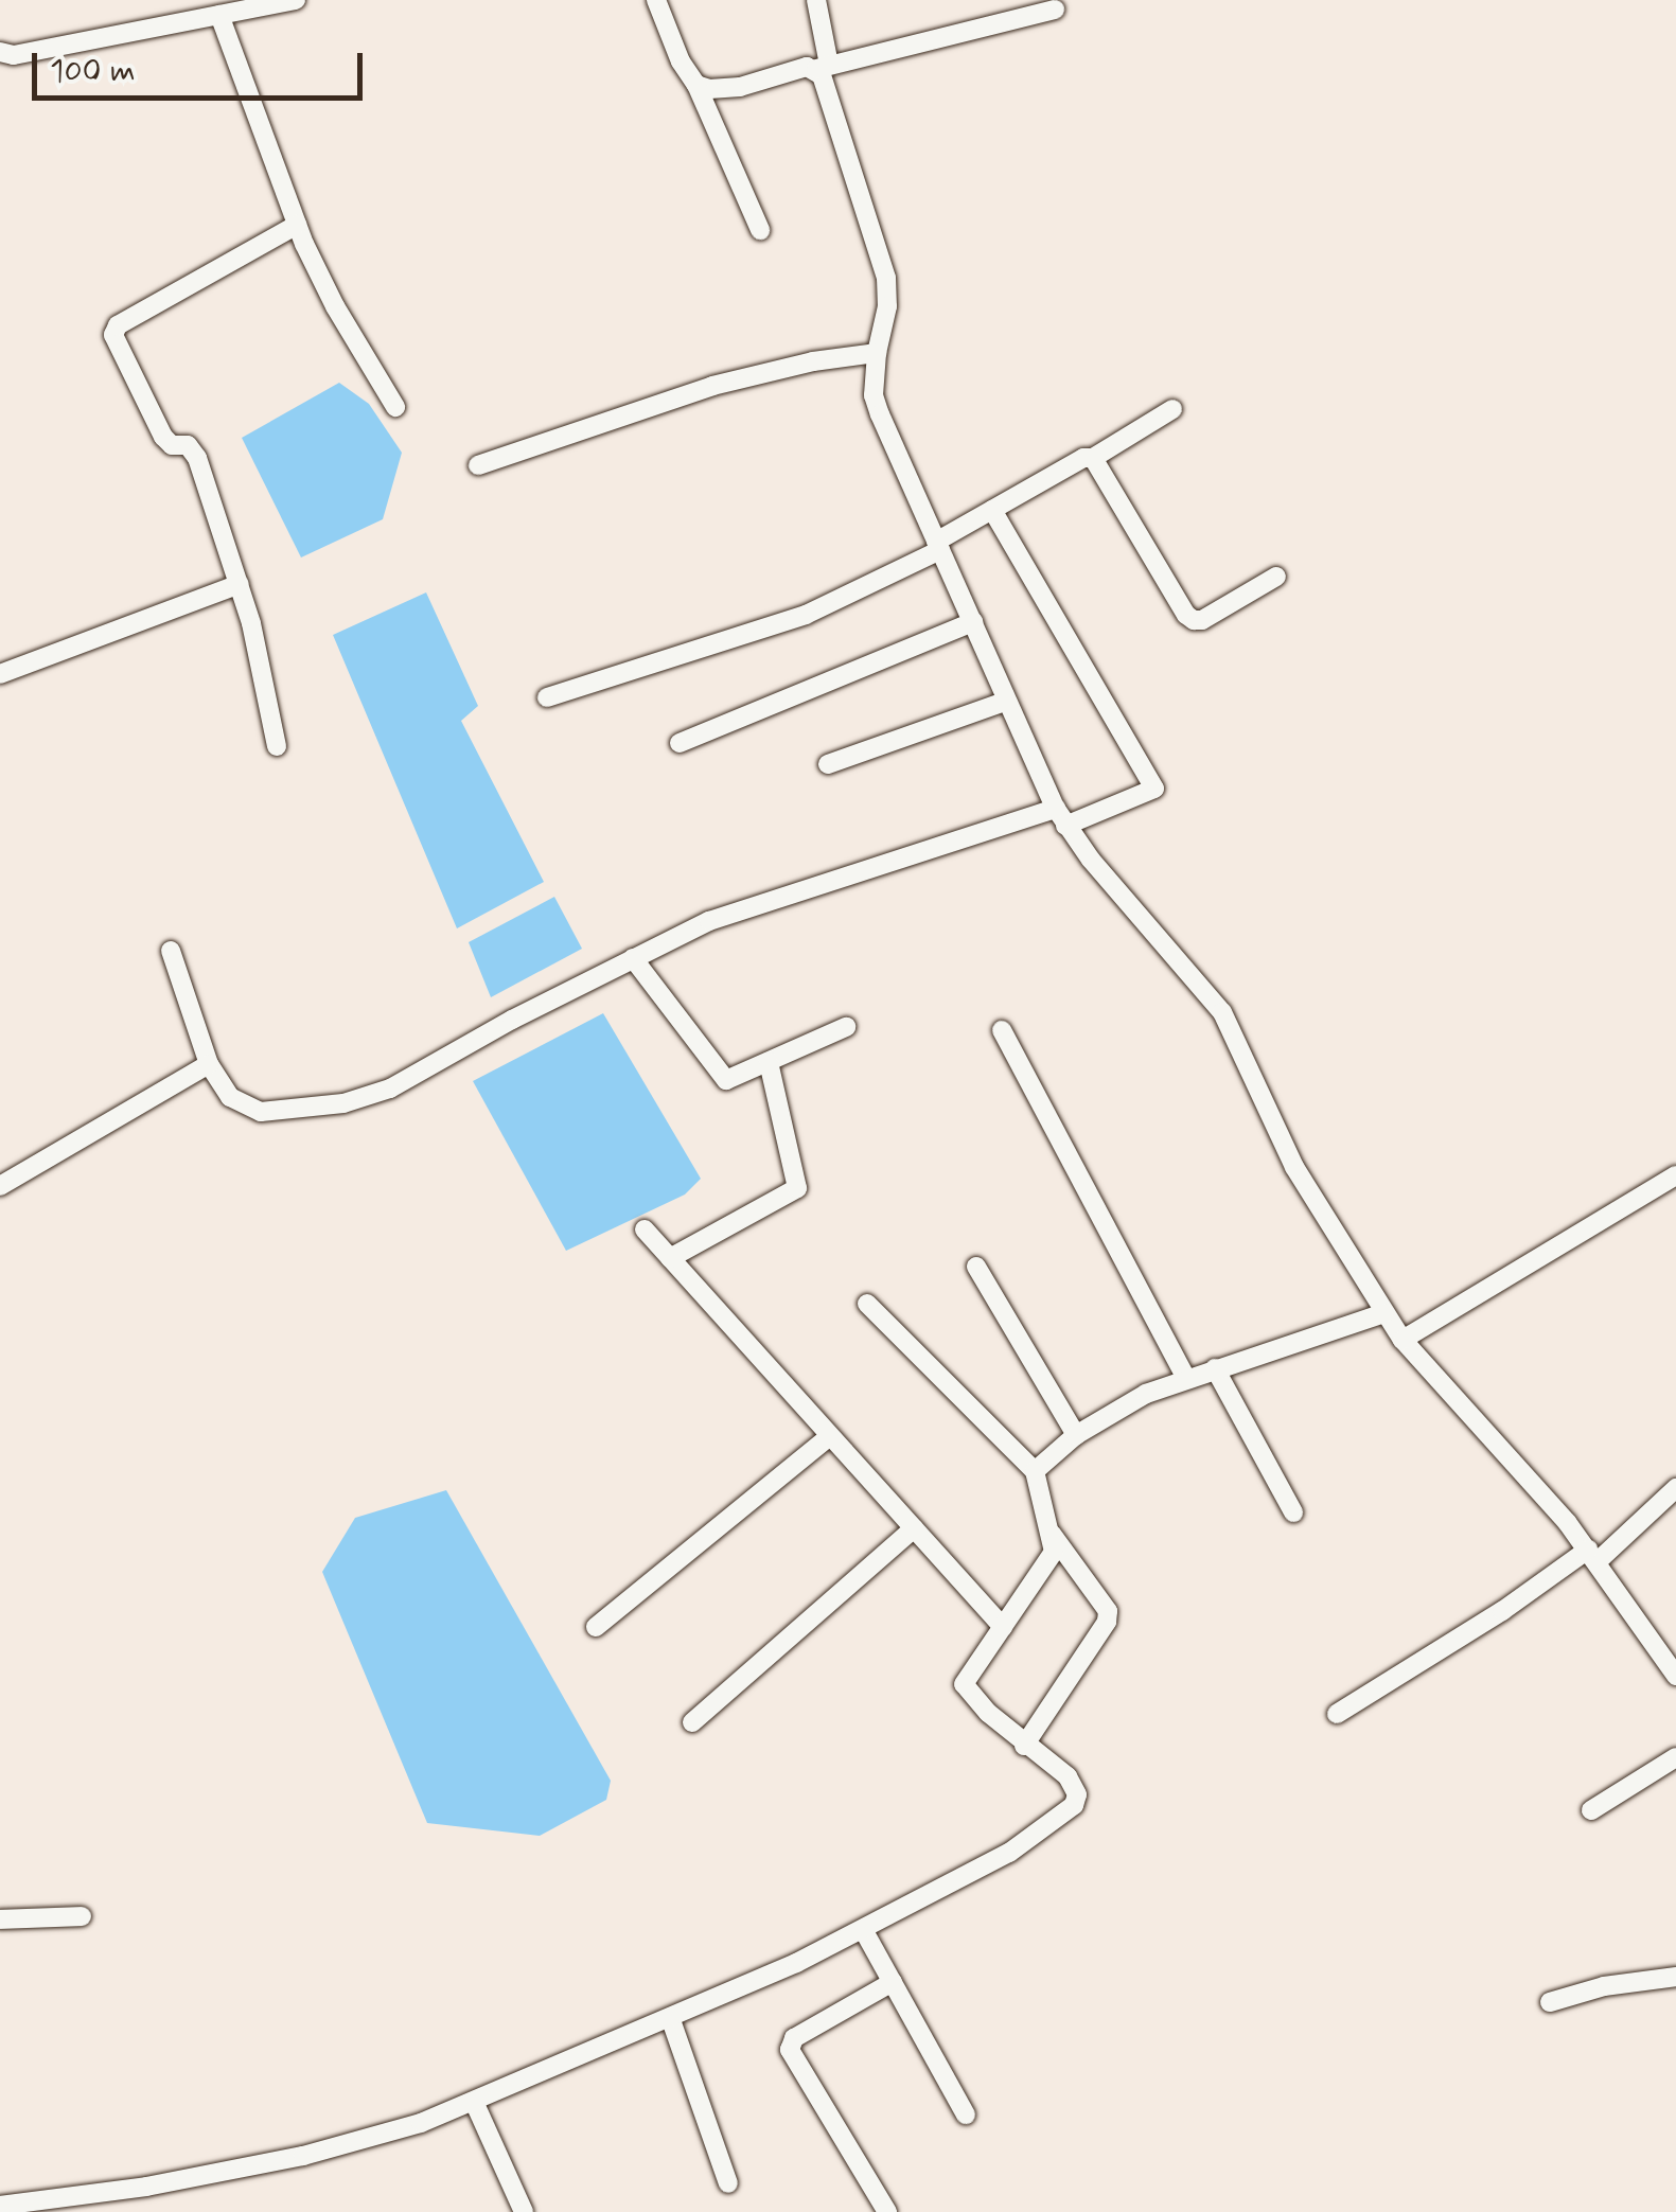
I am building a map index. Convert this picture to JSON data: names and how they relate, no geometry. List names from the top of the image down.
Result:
{
  "scale_bar": "100 m"
}
